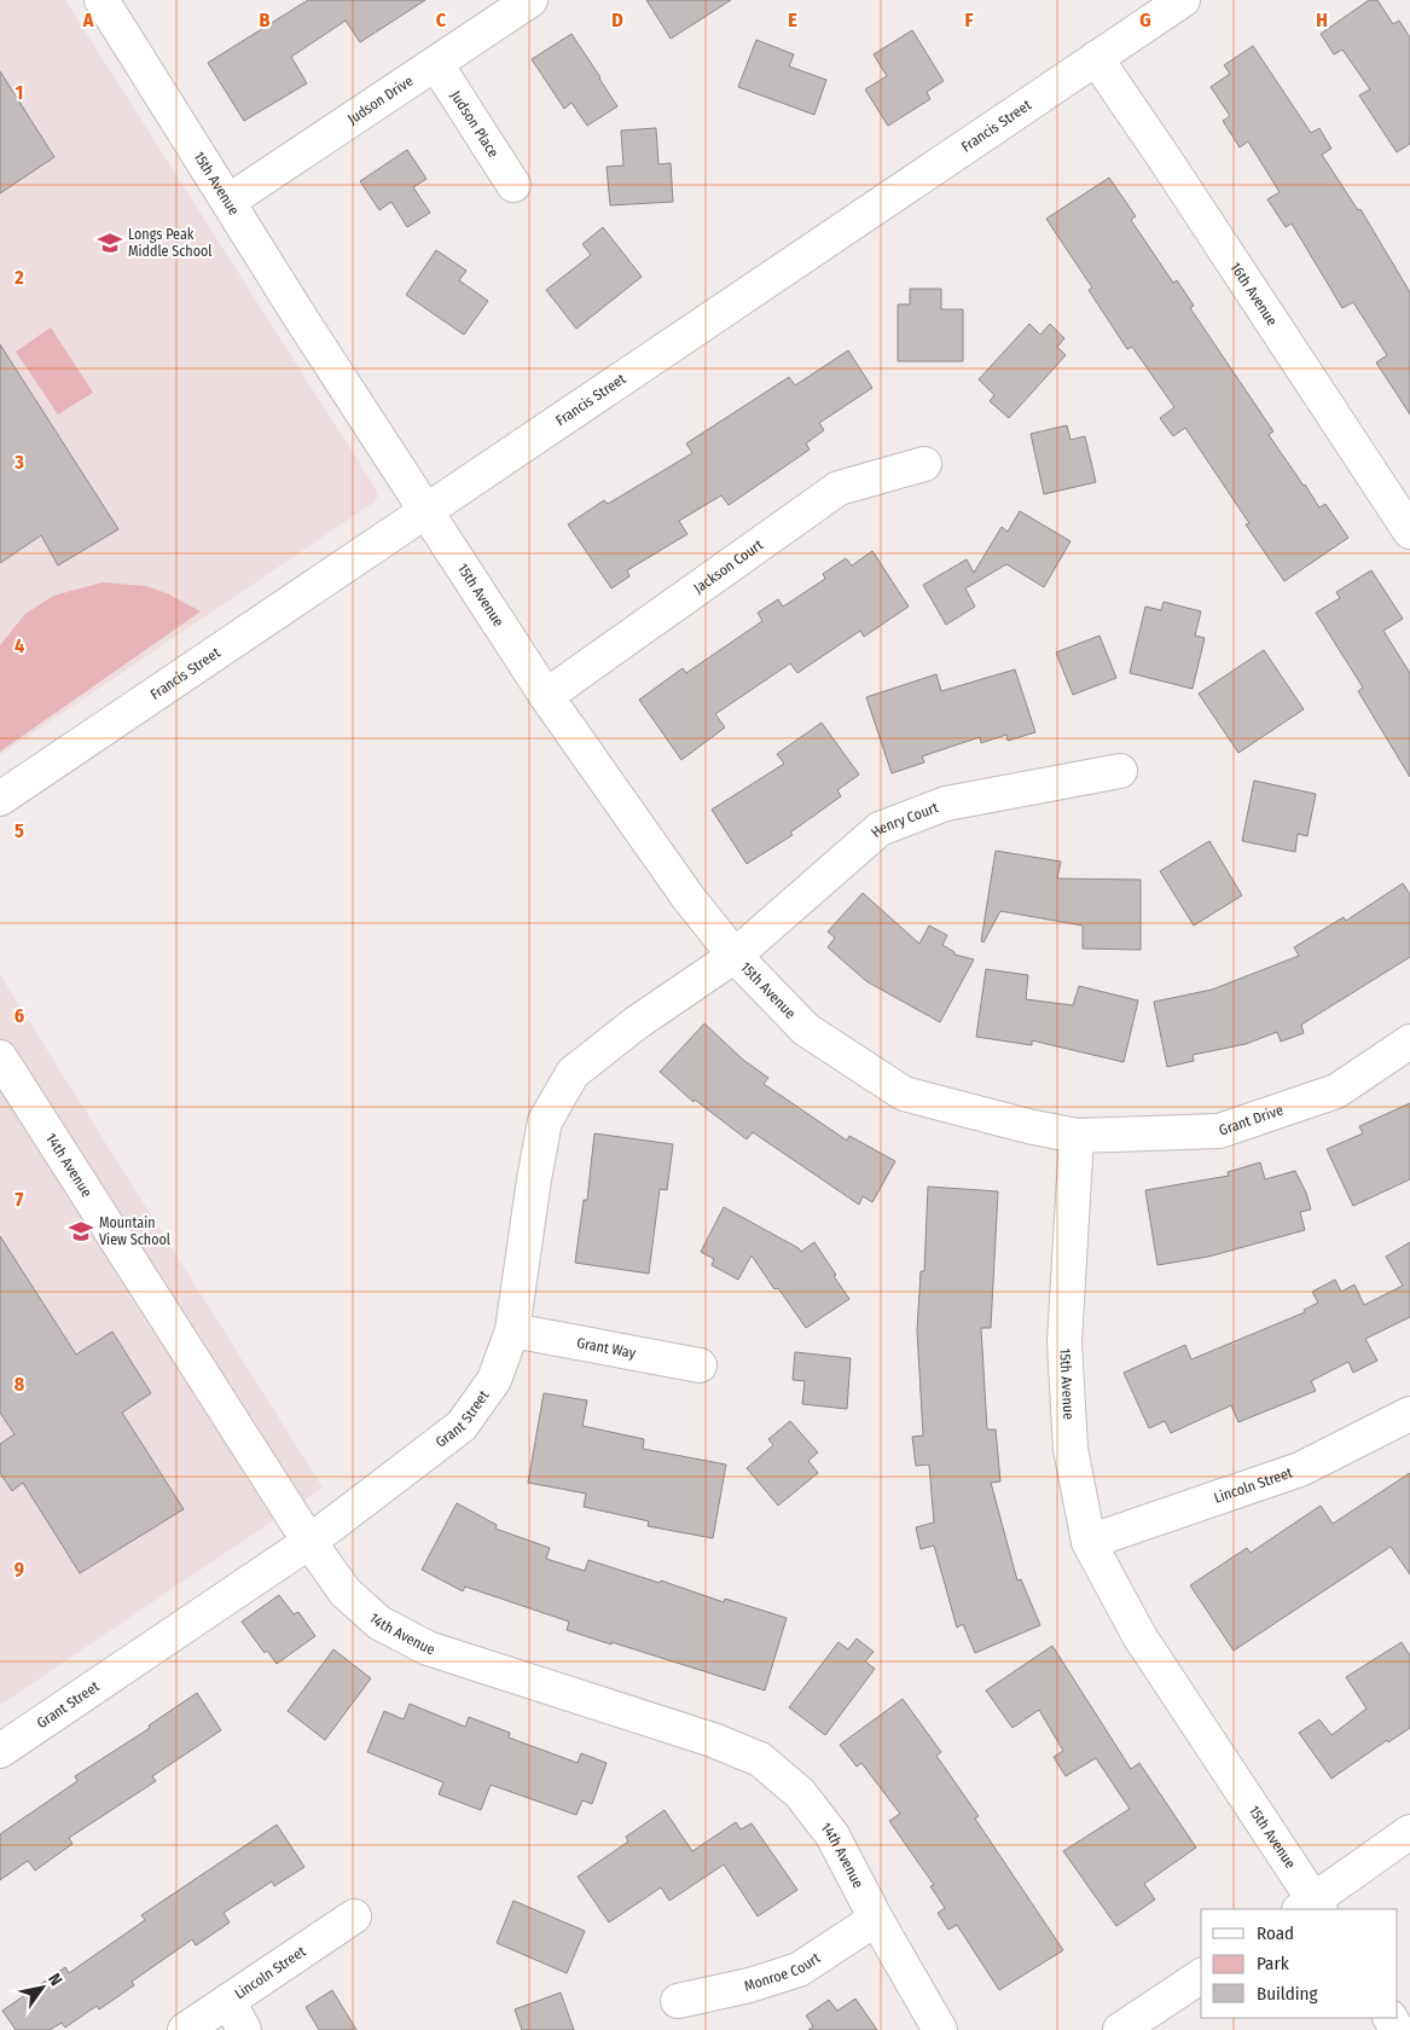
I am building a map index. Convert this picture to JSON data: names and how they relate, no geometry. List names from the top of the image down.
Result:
{
  "streets": {
    "street": [
      "Judson Drive",
      "Judson Place",
      "Francis Street",
      "15th Avenue",
      "16th Avenue",
      "Jackson Court",
      "Henry Court",
      "Grant Drive",
      "14th Avenue",
      "Grant Way",
      "Grant Street",
      "Lincoln Street",
      "Monroe Court"
    ]
  },
  "crossings": [
    ["Judson Drive", "Judson Place"],
    ["Judson Drive", "15th Avenue"],
    ["Francis Street", "15th Avenue"],
    ["Francis Street", "16th Avenue"],
    ["15th Avenue", "Jackson Court"],
    ["15th Avenue", "Henry Court"],
    ["15th Avenue", "Grant Drive"],
    ["15th Avenue", "Grant Street"],
    ["15th Avenue", "Lincoln Street"],
    ["Henry Court", "Grant Street"],
    ["14th Avenue", "Grant Street"],
    ["14th Avenue", "Monroe Court"],
    ["Grant Way", "Grant Street"]
  ],
  "places": {
    "school or university": ["Longs Peak Middle School", "Mountain View School"]
  },
  "legend": ["Road", "Park", "Building"],
  "north": "top right",
  "grid": {
    "columns": [
      "A",
      "B",
      "C",
      "D",
      "E",
      "F",
      "G",
      "H"
    ],
    "rows": [
      "1",
      "2",
      "3",
      "4",
      "5",
      "6",
      "7",
      "8",
      "9"
    ]
  }
}
